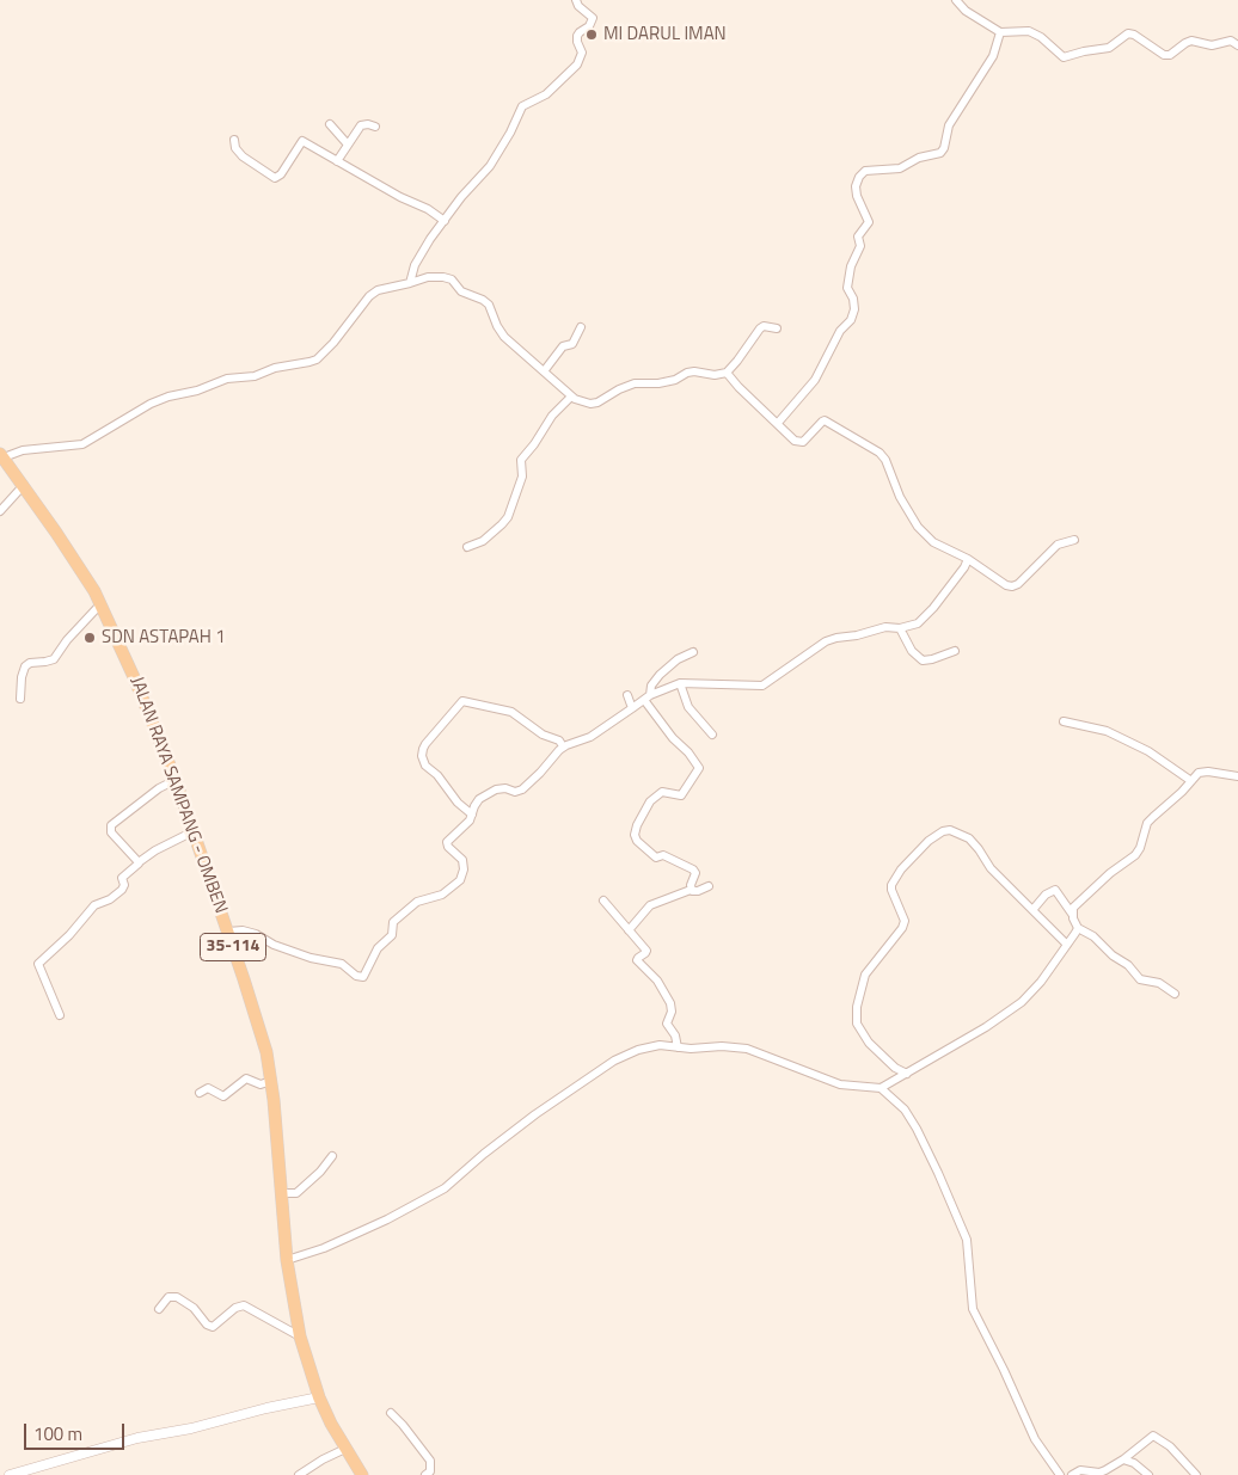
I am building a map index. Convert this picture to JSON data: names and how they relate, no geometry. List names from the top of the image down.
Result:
{
  "streets": {
    "main road": ["JALAN RAYA SAMPANG - OMBEN", "35-114"]
  },
  "places": ["MI DARUL IMAN", "SDN ASTAPAH 1"],
  "scale_bar": "100 m"
}
